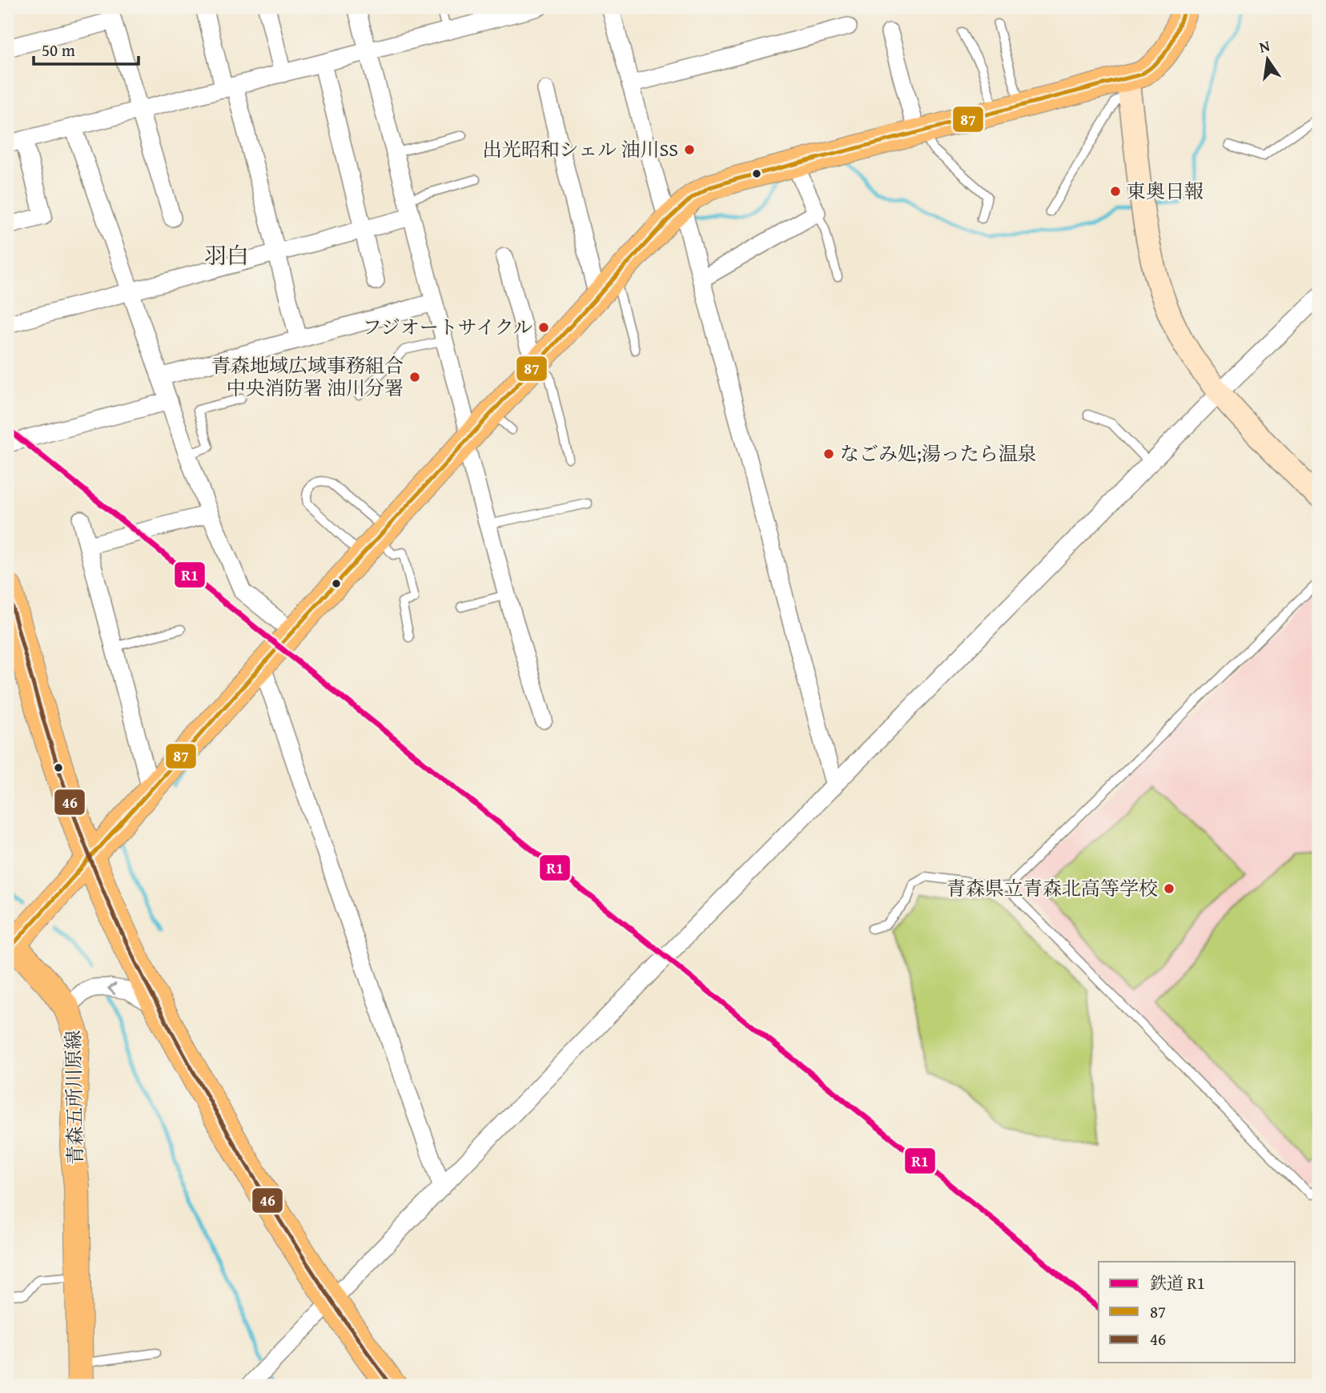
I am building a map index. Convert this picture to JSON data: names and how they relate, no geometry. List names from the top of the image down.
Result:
{
  "streets": {
    "main road": ["青森五所川原線"]
  },
  "districts": ["羽白"],
  "places": [
    "出光昭和シェル 油川SS",
    "東奥日報",
    "フジオートサイクル",
    "青森地域広域事務組合 中央消防署 油川分署",
    "なごみ処;湯ったら温泉",
    "青森県立青森北高等学校"
  ],
  "lines": ["transit line 87", "rail line R1", "transit line 46"],
  "legend": ["鉄道 R1", "87", "46"],
  "scale_bar": "50 m",
  "north": "top"
}
